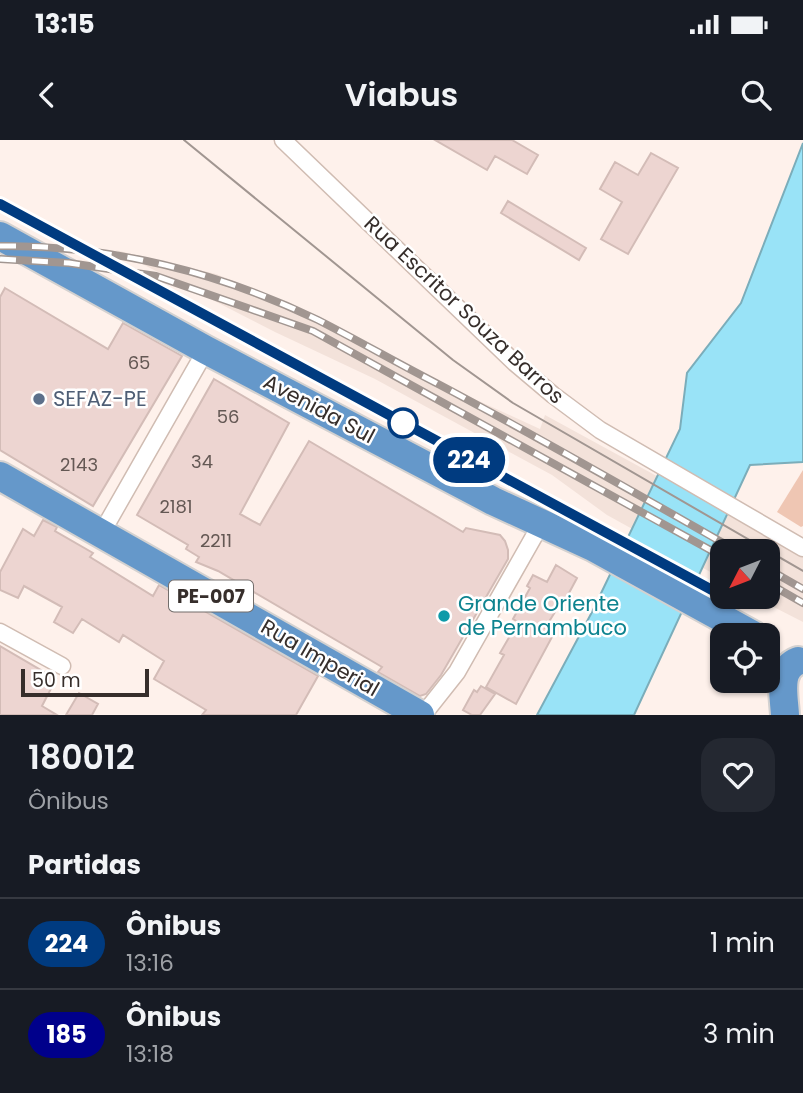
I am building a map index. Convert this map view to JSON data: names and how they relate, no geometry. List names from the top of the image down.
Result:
{
  "streets": {
    "highway": ["Avenida Sul", "PE-007", "Rua Imperial"],
    "street": ["Rua Escritor Souza Barros"]
  },
  "places": ["SEFAZ-PE", "Grande Oriente de Pernambuco"],
  "lines": ["bus line 224"],
  "house_numbers": [
    "65",
    "56",
    "34",
    "2143",
    "2181",
    "2211"
  ],
  "scale_bar": "50 m",
  "north": "bottom left",
  "page": {
    "status": "13:15",
    "header": "Viabus",
    "on_map": "224",
    "scale": "50 m",
    "heading": [
      ["180012", "Ônibus"],
      "Partidas"
    ],
    "list": [
      {
        "mark": "224",
        "name": "Ônibus",
        "note": "13:16",
        "value": "1 min"
      },
      {
        "mark": "185",
        "name": "Ônibus",
        "note": "13:18",
        "value": "3 min"
      }
    ]
  }
}
